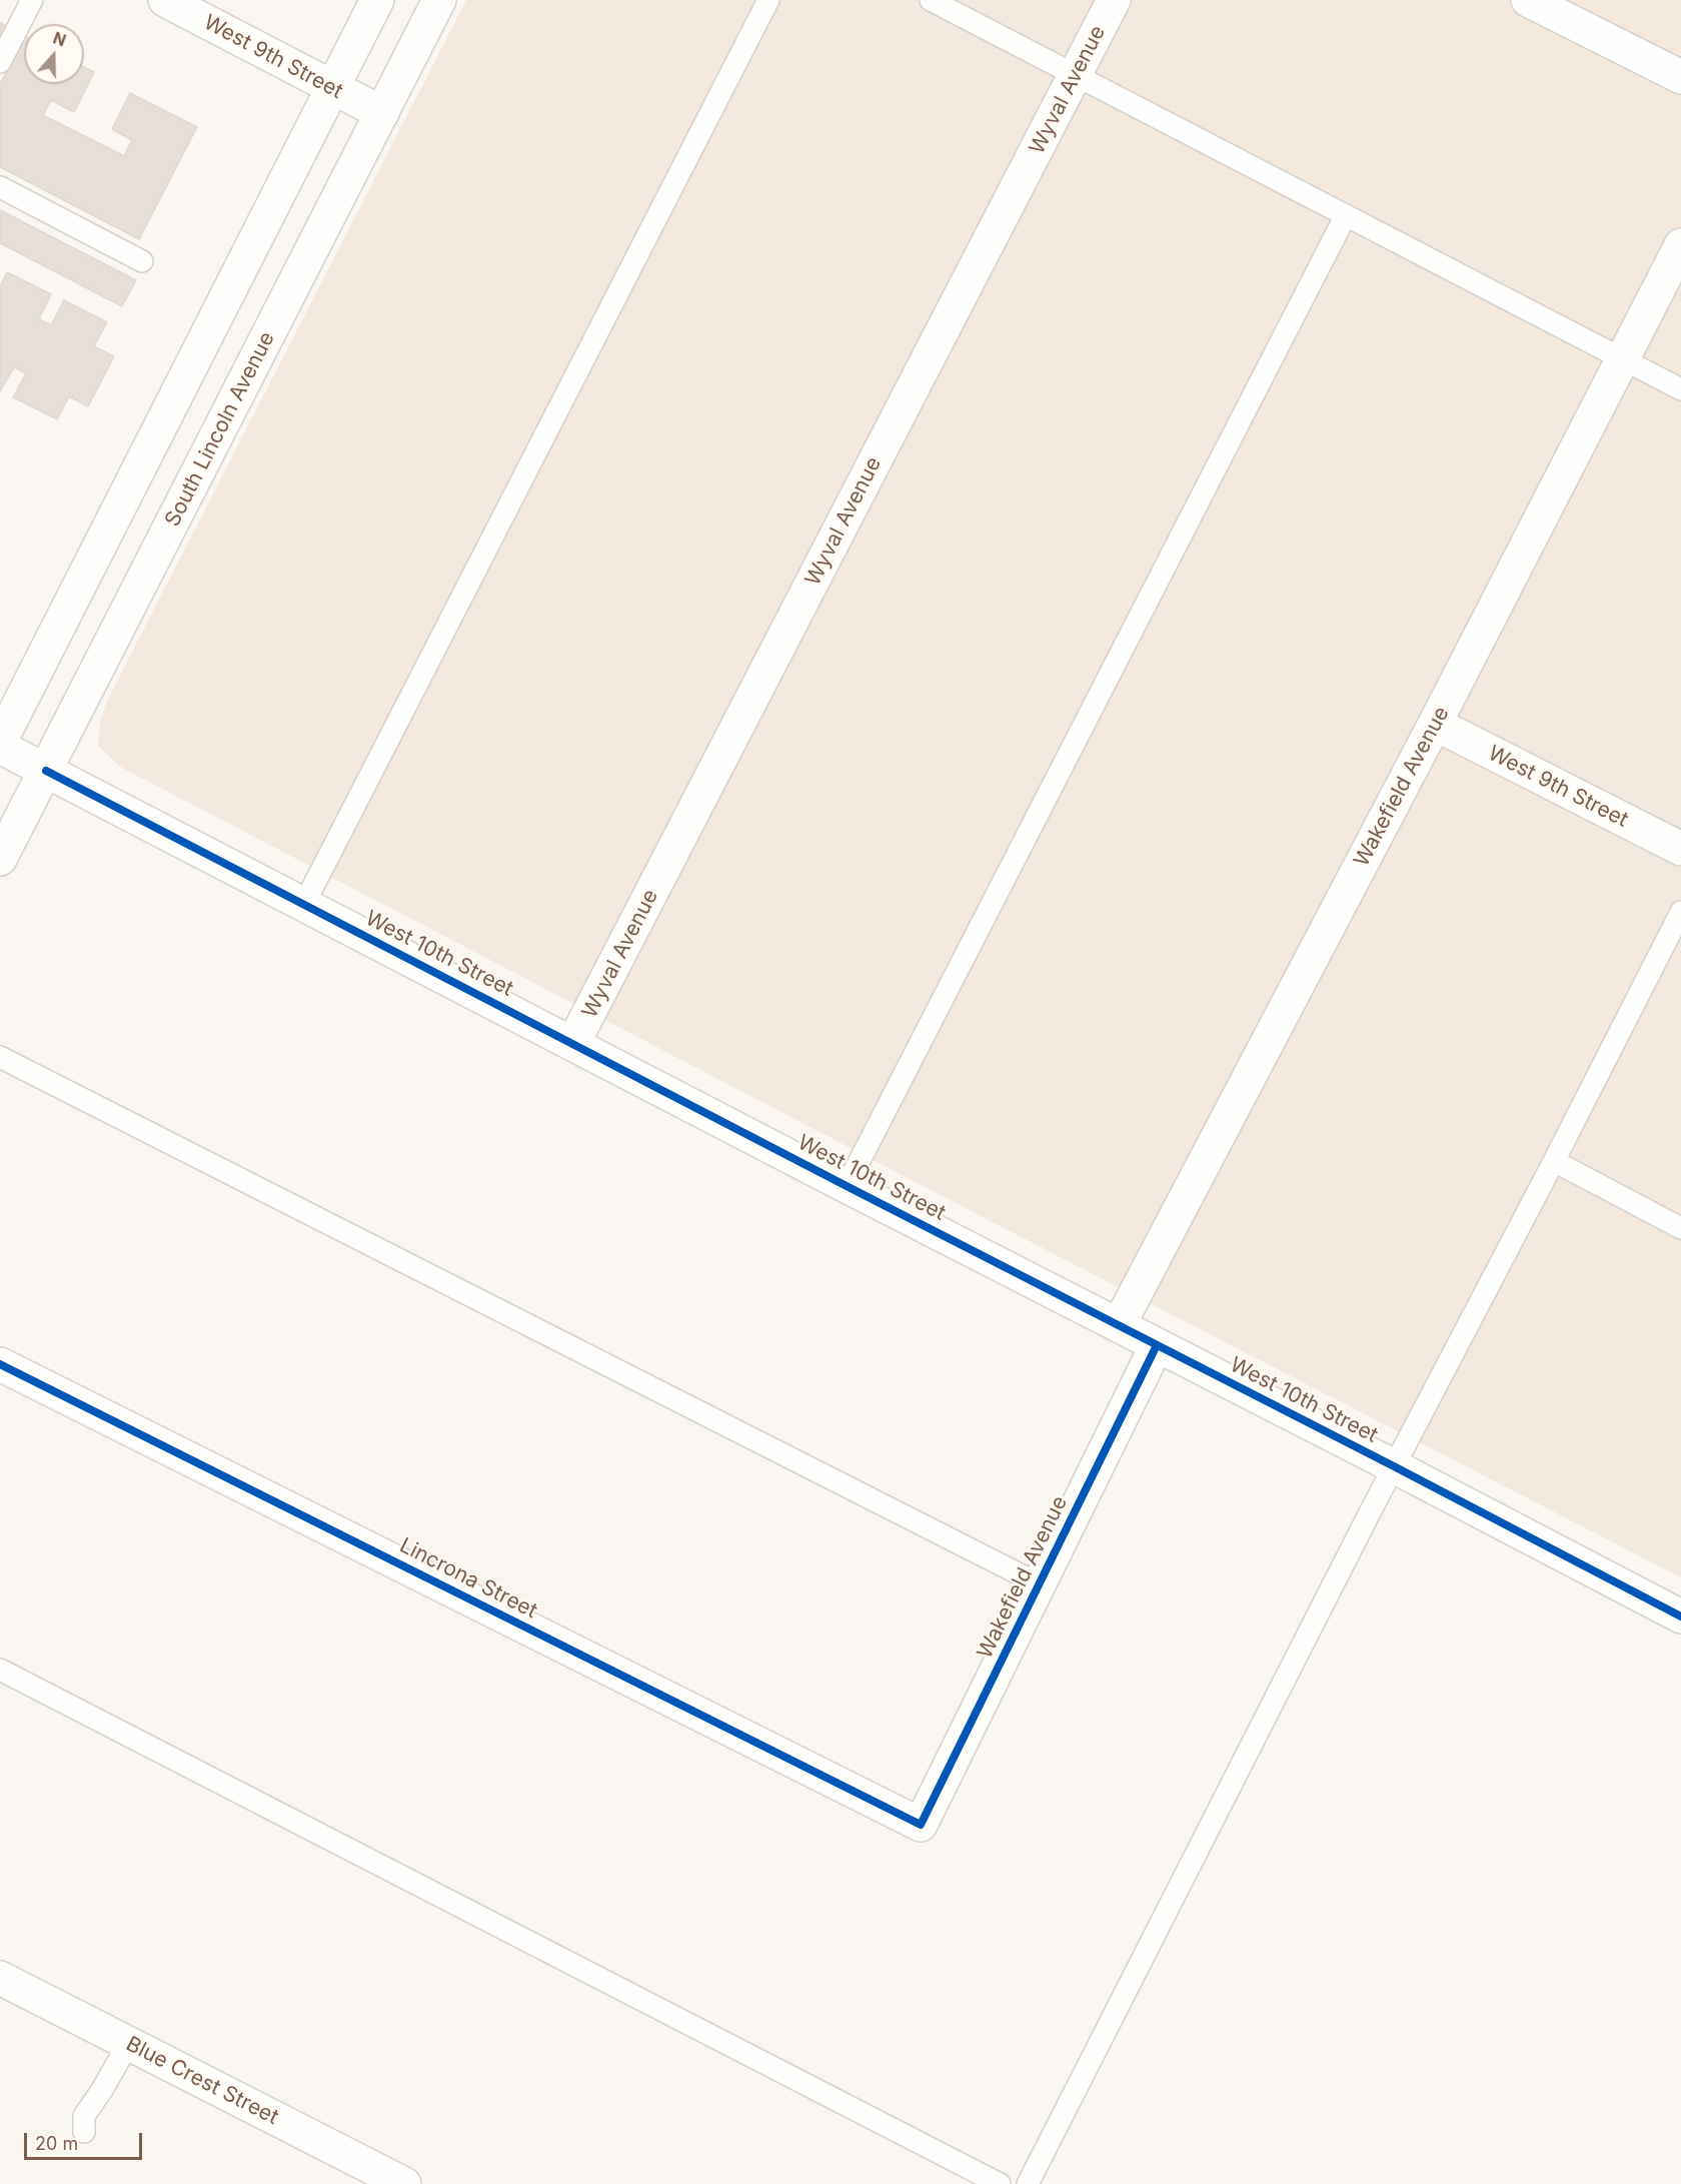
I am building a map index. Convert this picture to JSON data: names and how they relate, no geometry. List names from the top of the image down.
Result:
{
  "streets": {
    "street": [
      "West 9th Street",
      "Wyval Avenue",
      "South Lincoln Avenue",
      "Wakefield Avenue",
      "West 10th Street",
      "Lincrona Street",
      "Blue Crest Street"
    ]
  },
  "crossings": [
    ["West 9th Street", "South Lincoln Avenue"],
    ["West 9th Street", "Wakefield Avenue"],
    ["Wyval Avenue", "West 10th Street"],
    ["South Lincoln Avenue", "West 10th Street"],
    ["Wakefield Avenue", "West 10th Street"],
    ["Wakefield Avenue", "Lincrona Street"]
  ],
  "scale_bar": "20 m",
  "north": "top"
}
